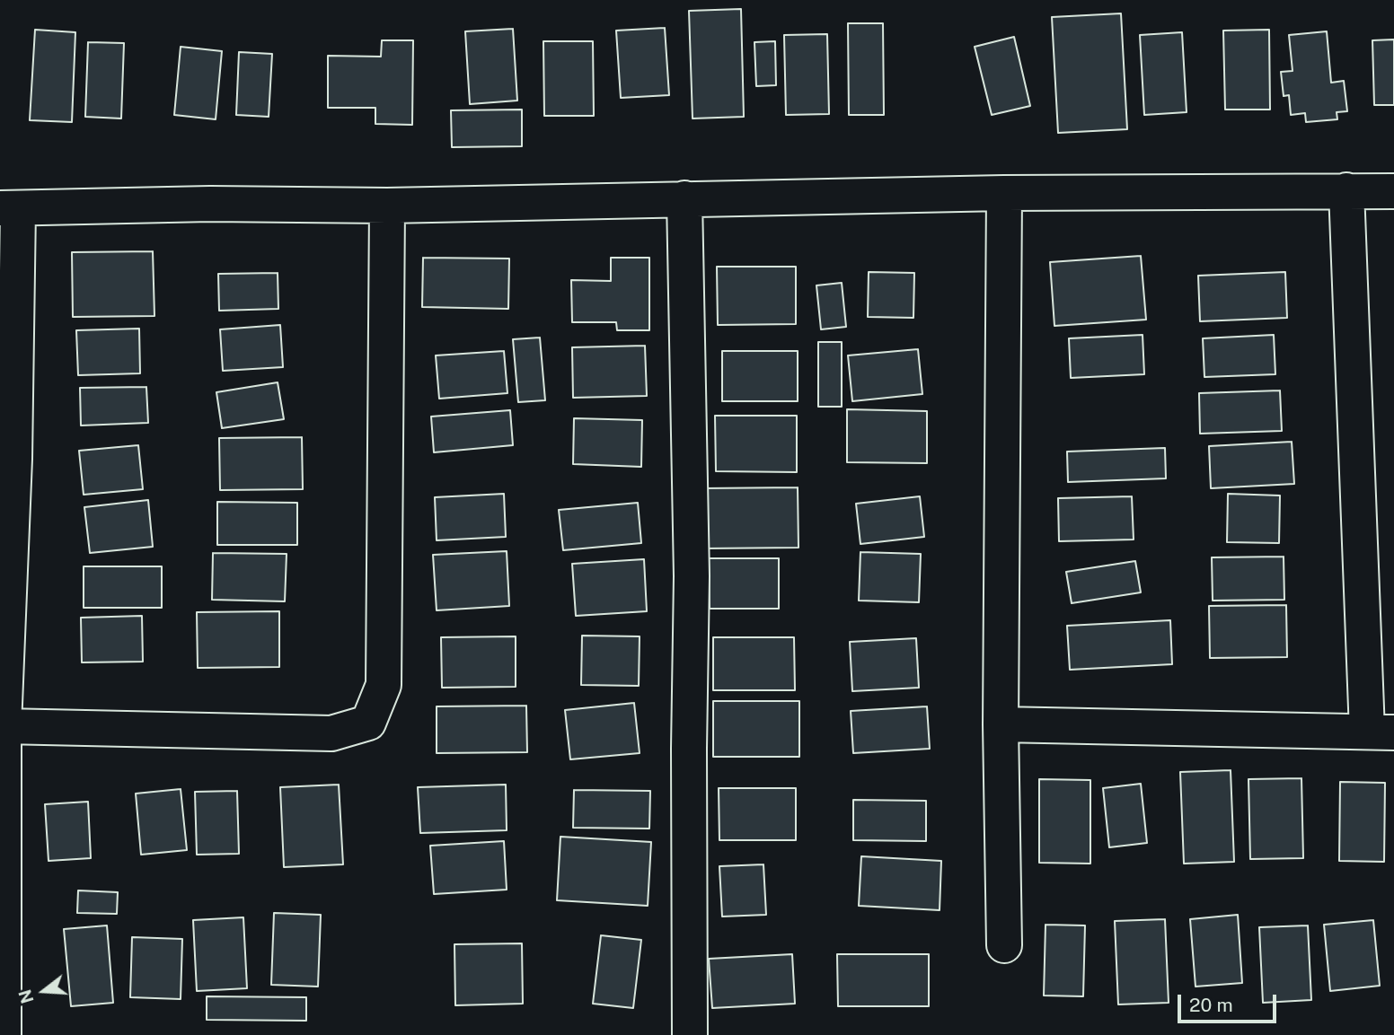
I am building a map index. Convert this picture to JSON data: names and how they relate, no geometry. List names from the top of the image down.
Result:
{
  "scale_bar": "20 m",
  "north": "left"
}
